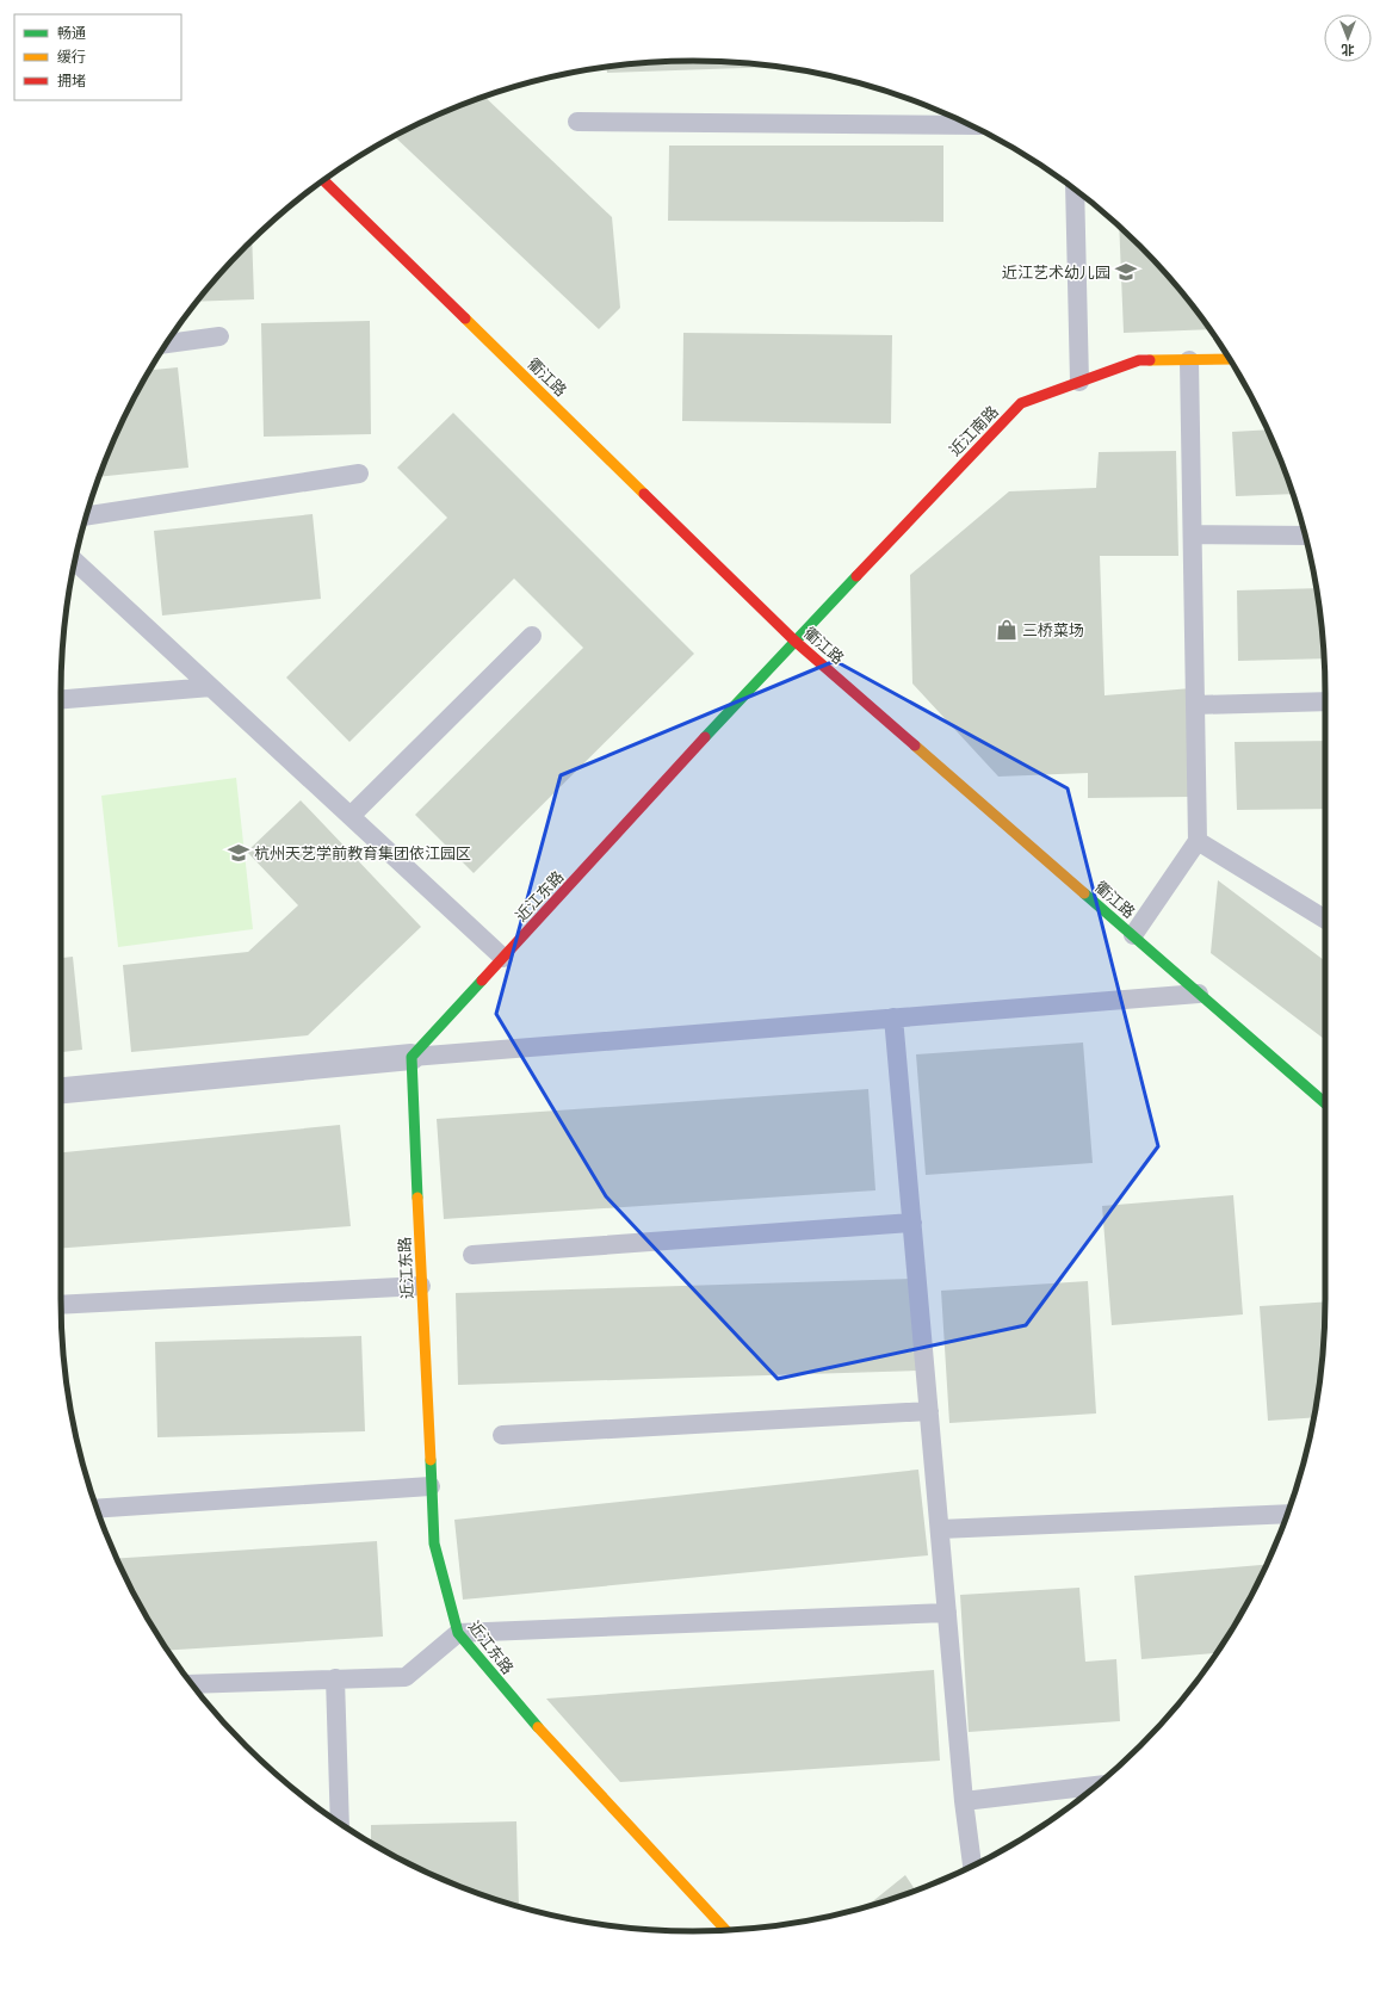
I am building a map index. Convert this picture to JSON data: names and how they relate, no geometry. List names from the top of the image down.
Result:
{
  "streets": {
    "street": ["衢江路", "近江南路", "近江东路"]
  },
  "crossings": [
    ["衢江路", "近江南路"],
    ["衢江路", "近江东路"],
    ["近江南路", "近江东路"]
  ],
  "places": {
    "school or university": ["近江艺术幼儿园", "杭州天艺学前教育集团依江园区"],
    "shop": ["三桥菜场"]
  },
  "legend": ["畅通", "缓行", "拥堵"],
  "north": "bottom"
}
